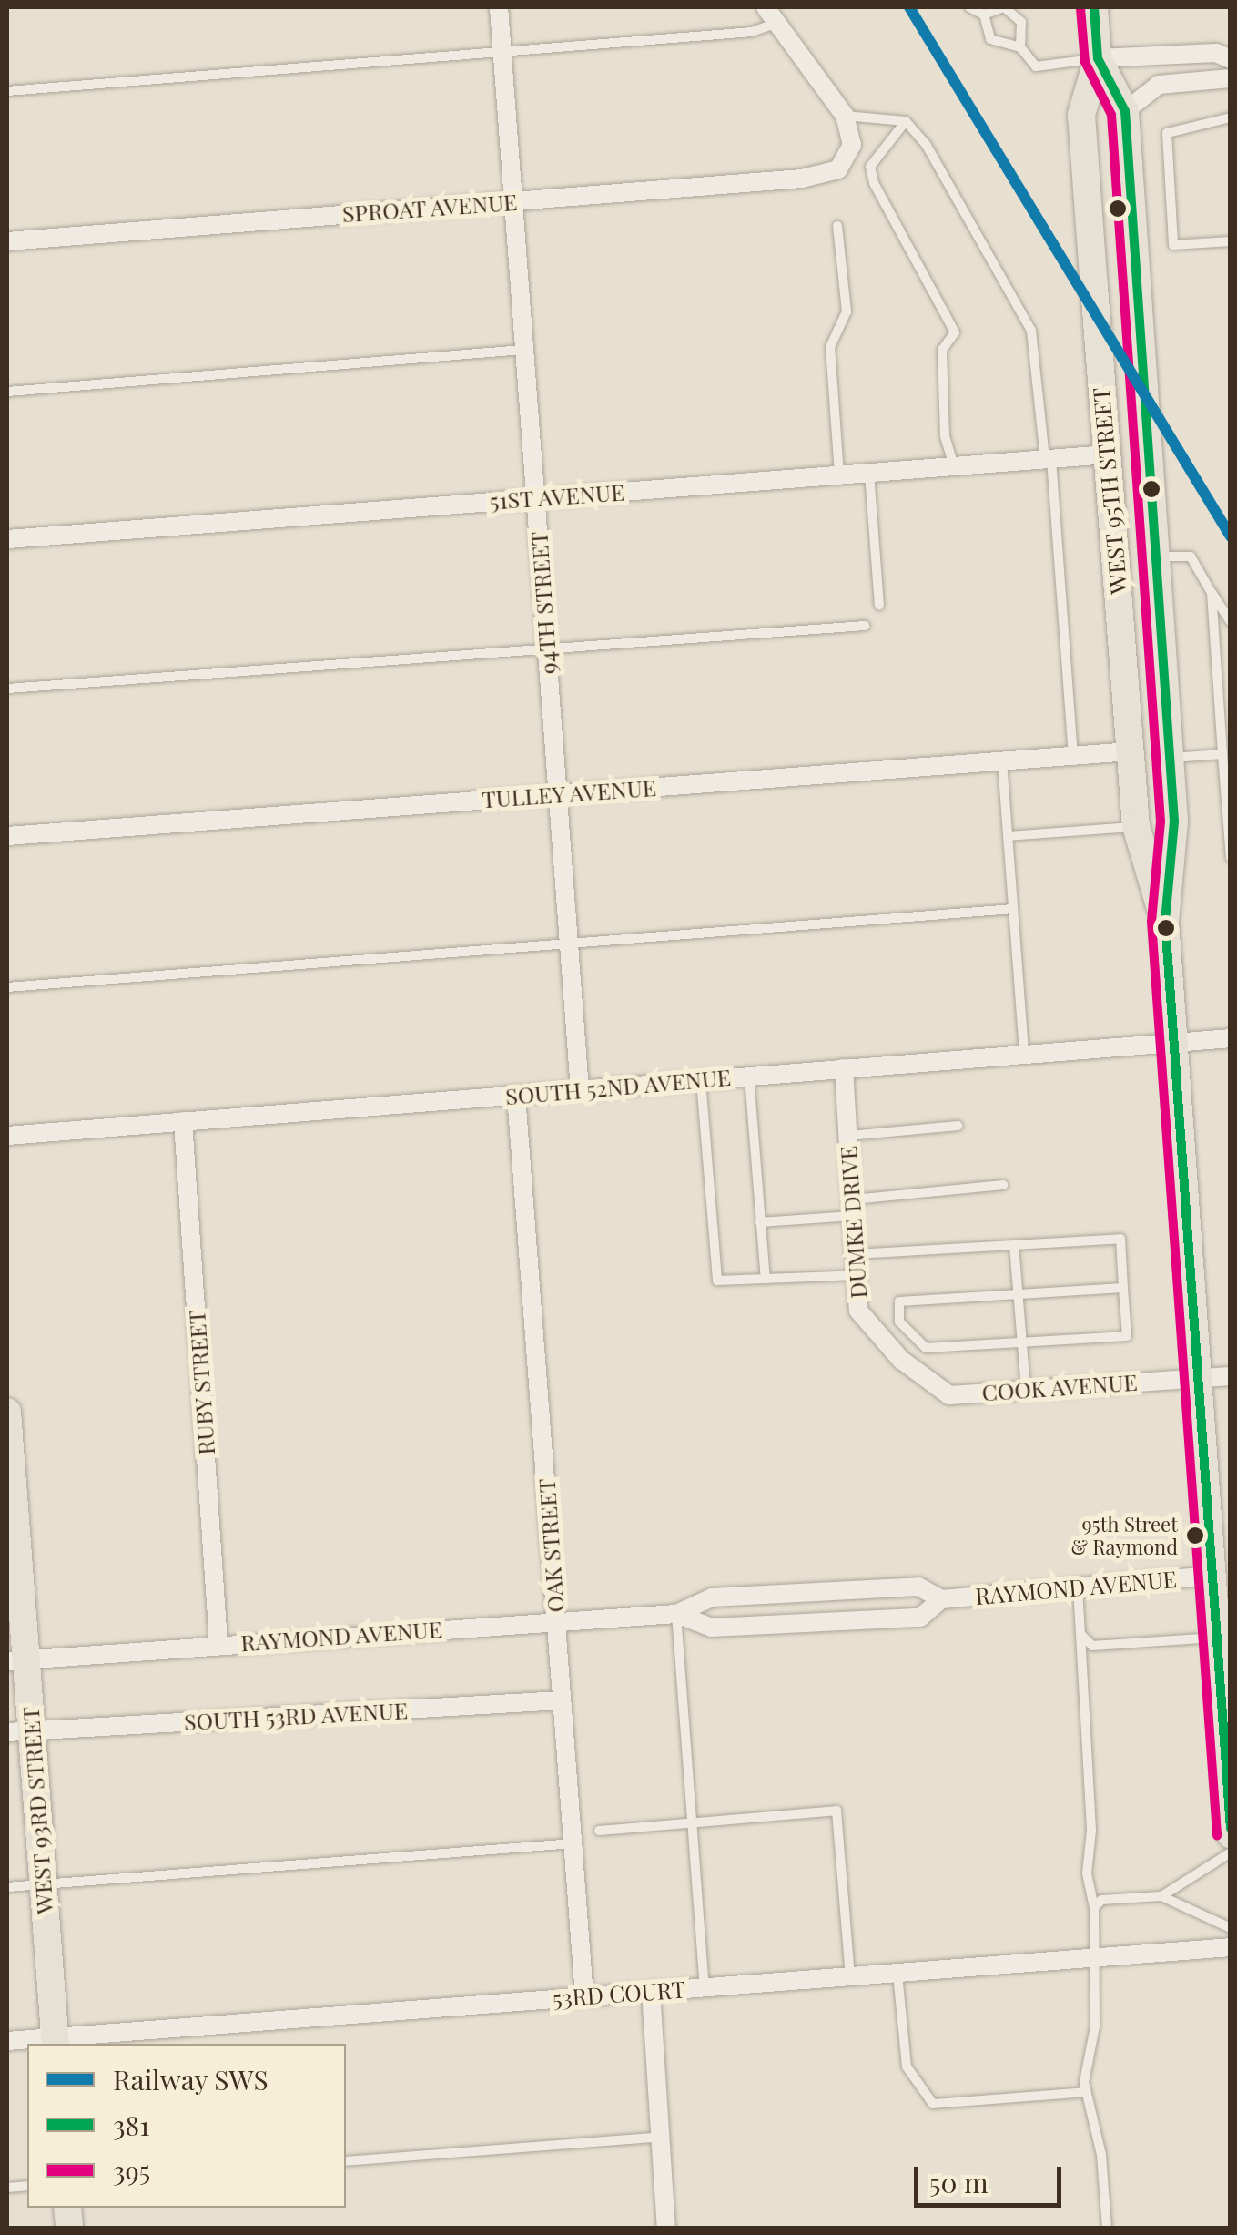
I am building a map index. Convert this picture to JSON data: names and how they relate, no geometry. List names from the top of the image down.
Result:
{
  "streets": {
    "main road": ["WEST 95TH STREET", "WEST 93RD STREET"],
    "street": [
      "SPROAT AVENUE",
      "51ST AVENUE",
      "94TH STREET",
      "TULLEY AVENUE",
      "SOUTH 52ND AVENUE",
      "DUMKE DRIVE",
      "RUBY STREET",
      "COOK AVENUE",
      "OAK STREET",
      "RAYMOND AVENUE",
      "SOUTH 53RD AVENUE",
      "53RD COURT"
    ]
  },
  "crossings": [
    ["SPROAT AVENUE", "94TH STREET"],
    ["WEST 95TH STREET", "51ST AVENUE"],
    ["WEST 95TH STREET", "TULLEY AVENUE"],
    ["WEST 95TH STREET", "SOUTH 52ND AVENUE"],
    ["WEST 95TH STREET", "COOK AVENUE"],
    ["WEST 95TH STREET", "RAYMOND AVENUE"],
    ["51ST AVENUE", "94TH STREET"],
    ["94TH STREET", "TULLEY AVENUE"],
    ["94TH STREET", "SOUTH 52ND AVENUE"],
    ["SOUTH 52ND AVENUE", "DUMKE DRIVE"],
    ["SOUTH 52ND AVENUE", "RUBY STREET"],
    ["SOUTH 52ND AVENUE", "OAK STREET"],
    ["DUMKE DRIVE", "COOK AVENUE"],
    ["RUBY STREET", "RAYMOND AVENUE"],
    ["OAK STREET", "RAYMOND AVENUE"],
    ["OAK STREET", "SOUTH 53RD AVENUE"],
    ["OAK STREET", "53RD COURT"],
    ["RAYMOND AVENUE", "WEST 93RD STREET"],
    ["SOUTH 53RD AVENUE", "WEST 93RD STREET"],
    ["WEST 93RD STREET", "53RD COURT"]
  ],
  "places": ["95th Street & Raymond"],
  "lines": ["rail line SWS", "transit line 381", "transit line 395"],
  "legend": ["Railway SWS", "381", "395"],
  "scale_bar": "50 m"
}
